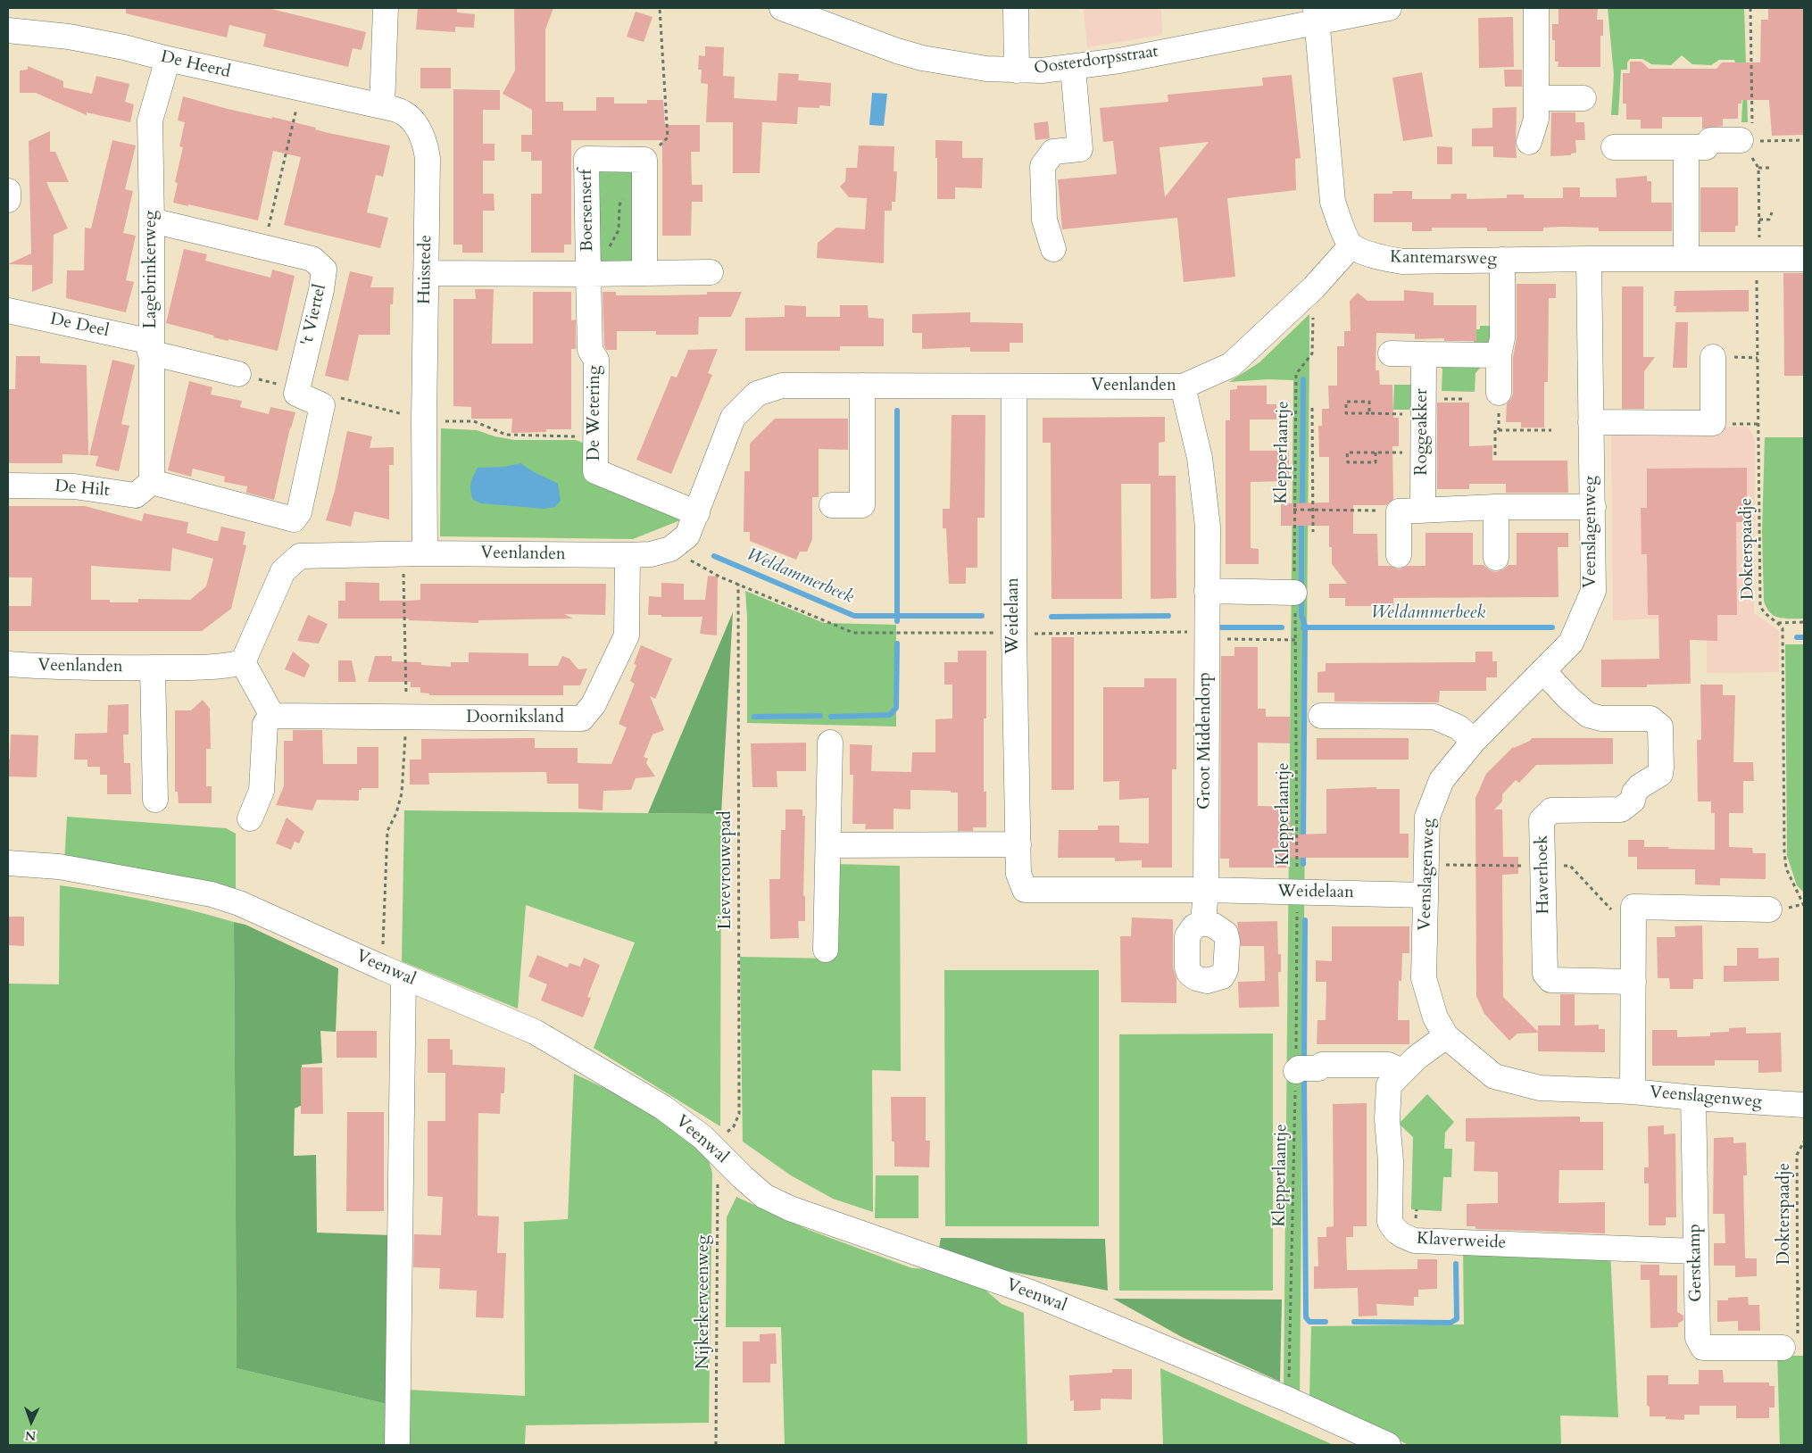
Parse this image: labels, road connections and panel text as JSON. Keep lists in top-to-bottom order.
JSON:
{
  "streets": {
    "street": [
      "Oosterdorpsstraat",
      "De Heerd",
      "Boersenserf",
      "Kantemarsweg",
      "Lagebrinkerweg",
      "Huisstede",
      "'t Viertel",
      "De Deel",
      "Veenlanden",
      "De Wetering",
      "Roggeakker",
      "De Hilt",
      "Veenslagenweg",
      "Weidelaan",
      "Doorniksland",
      "Groot Middendorp",
      "Haverhoek",
      "Veenwal",
      "Klaverweide",
      "Gerstkamp"
    ],
    "path": [
      "Klepperlaantje",
      "Dokterspaadje",
      "Lievevrouwepad",
      "Nijkerkerveenweg"
    ]
  },
  "crossings": [
    ["De Heerd", "Lagebrinkerweg"],
    ["De Heerd", "Huisstede"],
    ["Boersenserf", "Huisstede"],
    ["Boersenserf", "De Wetering"],
    ["Kantemarsweg", "Veenlanden"],
    ["Kantemarsweg", "Veenslagenweg"],
    ["Kantemarsweg", "Dokterspaadje"],
    ["Lagebrinkerweg", "'t Viertel"],
    ["Lagebrinkerweg", "De Deel"],
    ["Lagebrinkerweg", "De Hilt"],
    ["Huisstede", "Veenlanden"],
    ["Veenlanden", "De Wetering"],
    ["Veenlanden", "Klepperlaantje"],
    ["Veenlanden", "Weidelaan"],
    ["Veenlanden", "Doorniksland"],
    ["Veenlanden", "Groot Middendorp"],
    ["Klepperlaantje", "Weidelaan"],
    ["Klepperlaantje", "Veenwal"],
    ["Veenslagenweg", "Weidelaan"],
    ["Veenslagenweg", "Haverhoek"],
    ["Veenslagenweg", "Klaverweide"],
    ["Veenslagenweg", "Gerstkamp"],
    ["Dokterspaadje", "Gerstkamp"],
    ["Weidelaan", "Groot Middendorp"],
    ["Lievevrouwepad", "Veenwal"],
    ["Lievevrouwepad", "Nijkerkerveenweg"],
    ["Veenwal", "Nijkerkerveenweg"],
    ["Klaverweide", "Gerstkamp"]
  ],
  "water": ["Weldammerbeek"],
  "north": "bottom"
}
